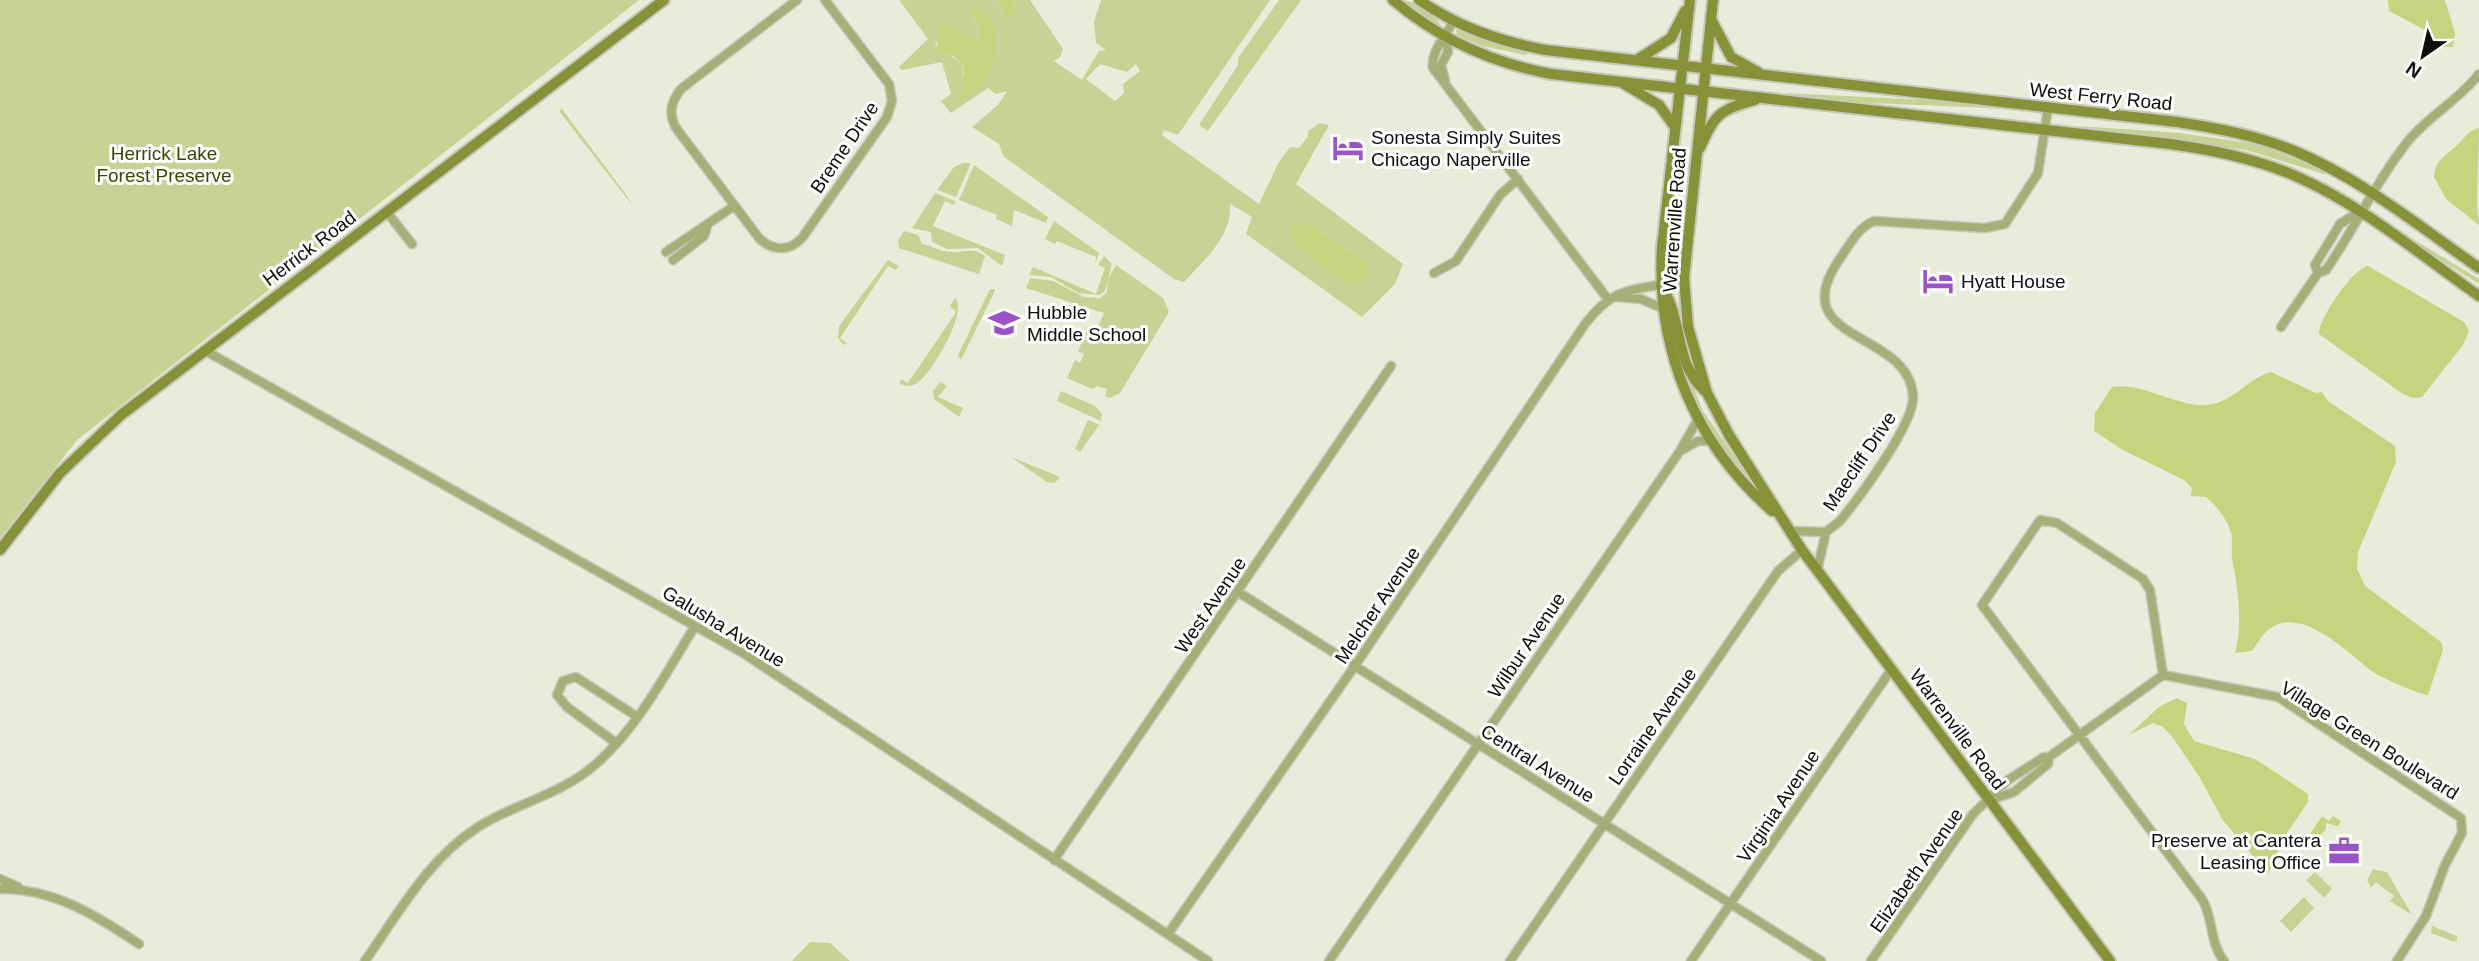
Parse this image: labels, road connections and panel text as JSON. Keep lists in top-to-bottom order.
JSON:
{
  "streets": {
    "main road": ["West Ferry Road", "Warrenville Road", "Herrick Road"],
    "street": [
      "Breme Drive",
      "Maecliff Drive",
      "West Avenue",
      "Melcher Avenue",
      "Galusha Avenue",
      "Wilbur Avenue",
      "Lorraine Avenue",
      "Village Green Boulevard",
      "Central Avenue",
      "Virginia Avenue",
      "Elizabeth Avenue"
    ]
  },
  "crossings": [
    ["West Ferry Road", "Warrenville Road"],
    ["West Ferry Road", "Maecliff Drive"],
    ["Warrenville Road", "Maecliff Drive"],
    ["Warrenville Road", "Wilbur Avenue"],
    ["Warrenville Road", "Lorraine Avenue"],
    ["Warrenville Road", "Virginia Avenue"],
    ["Warrenville Road", "Elizabeth Avenue"],
    ["Herrick Road", "Galusha Avenue"],
    ["West Avenue", "Galusha Avenue"],
    ["West Avenue", "Central Avenue"],
    ["Melcher Avenue", "Galusha Avenue"],
    ["Melcher Avenue", "Central Avenue"],
    ["Wilbur Avenue", "Central Avenue"],
    ["Lorraine Avenue", "Central Avenue"],
    ["Central Avenue", "Virginia Avenue"]
  ],
  "parks": ["Herrick Lake Forest Preserve"],
  "places": {
    "hotel": ["Sonesta Simply Suites Chicago Naperville", "Hyatt House"],
    "school or university": ["Hubble Middle School"],
    "office": ["Preserve at Cantera Leasing Office"]
  },
  "north": "bottom left"
}
